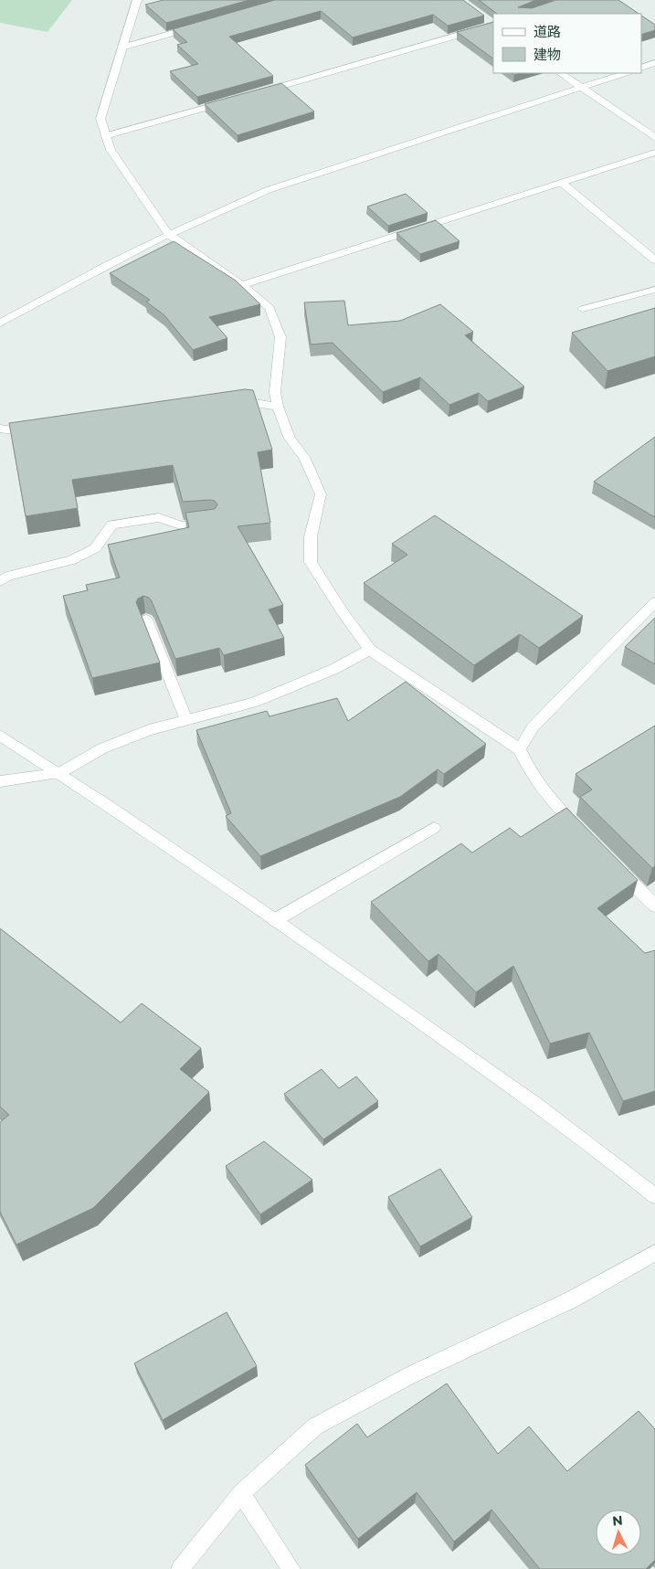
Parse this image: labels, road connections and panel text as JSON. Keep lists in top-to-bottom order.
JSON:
{
  "legend": ["道路", "建物"],
  "north": "top"
}
